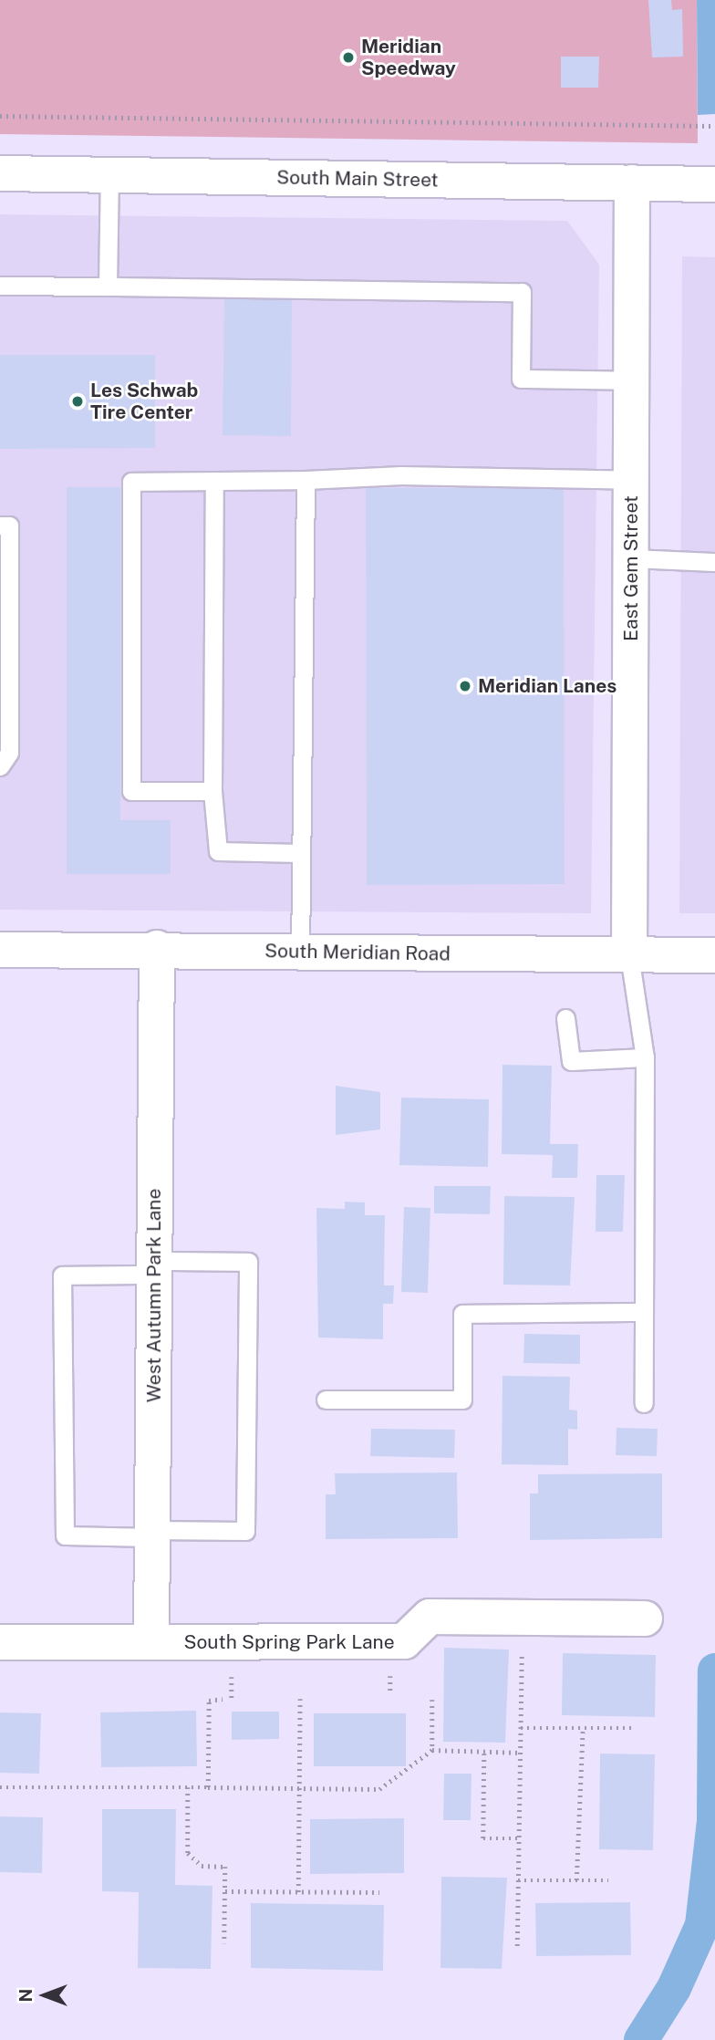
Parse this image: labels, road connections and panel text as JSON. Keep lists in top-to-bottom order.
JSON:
{
  "streets": {
    "street": [
      "South Main Street",
      "East Gem Street",
      "South Meridian Road",
      "West Autumn Park Lane",
      "South Spring Park Lane"
    ]
  },
  "crossings": [
    ["South Main Street", "East Gem Street"],
    ["East Gem Street", "South Meridian Road"],
    ["South Meridian Road", "West Autumn Park Lane"],
    ["West Autumn Park Lane", "South Spring Park Lane"]
  ],
  "places": ["Meridian Speedway", "Les Schwab Tire Center", "Meridian Lanes"],
  "north": "left"
}
